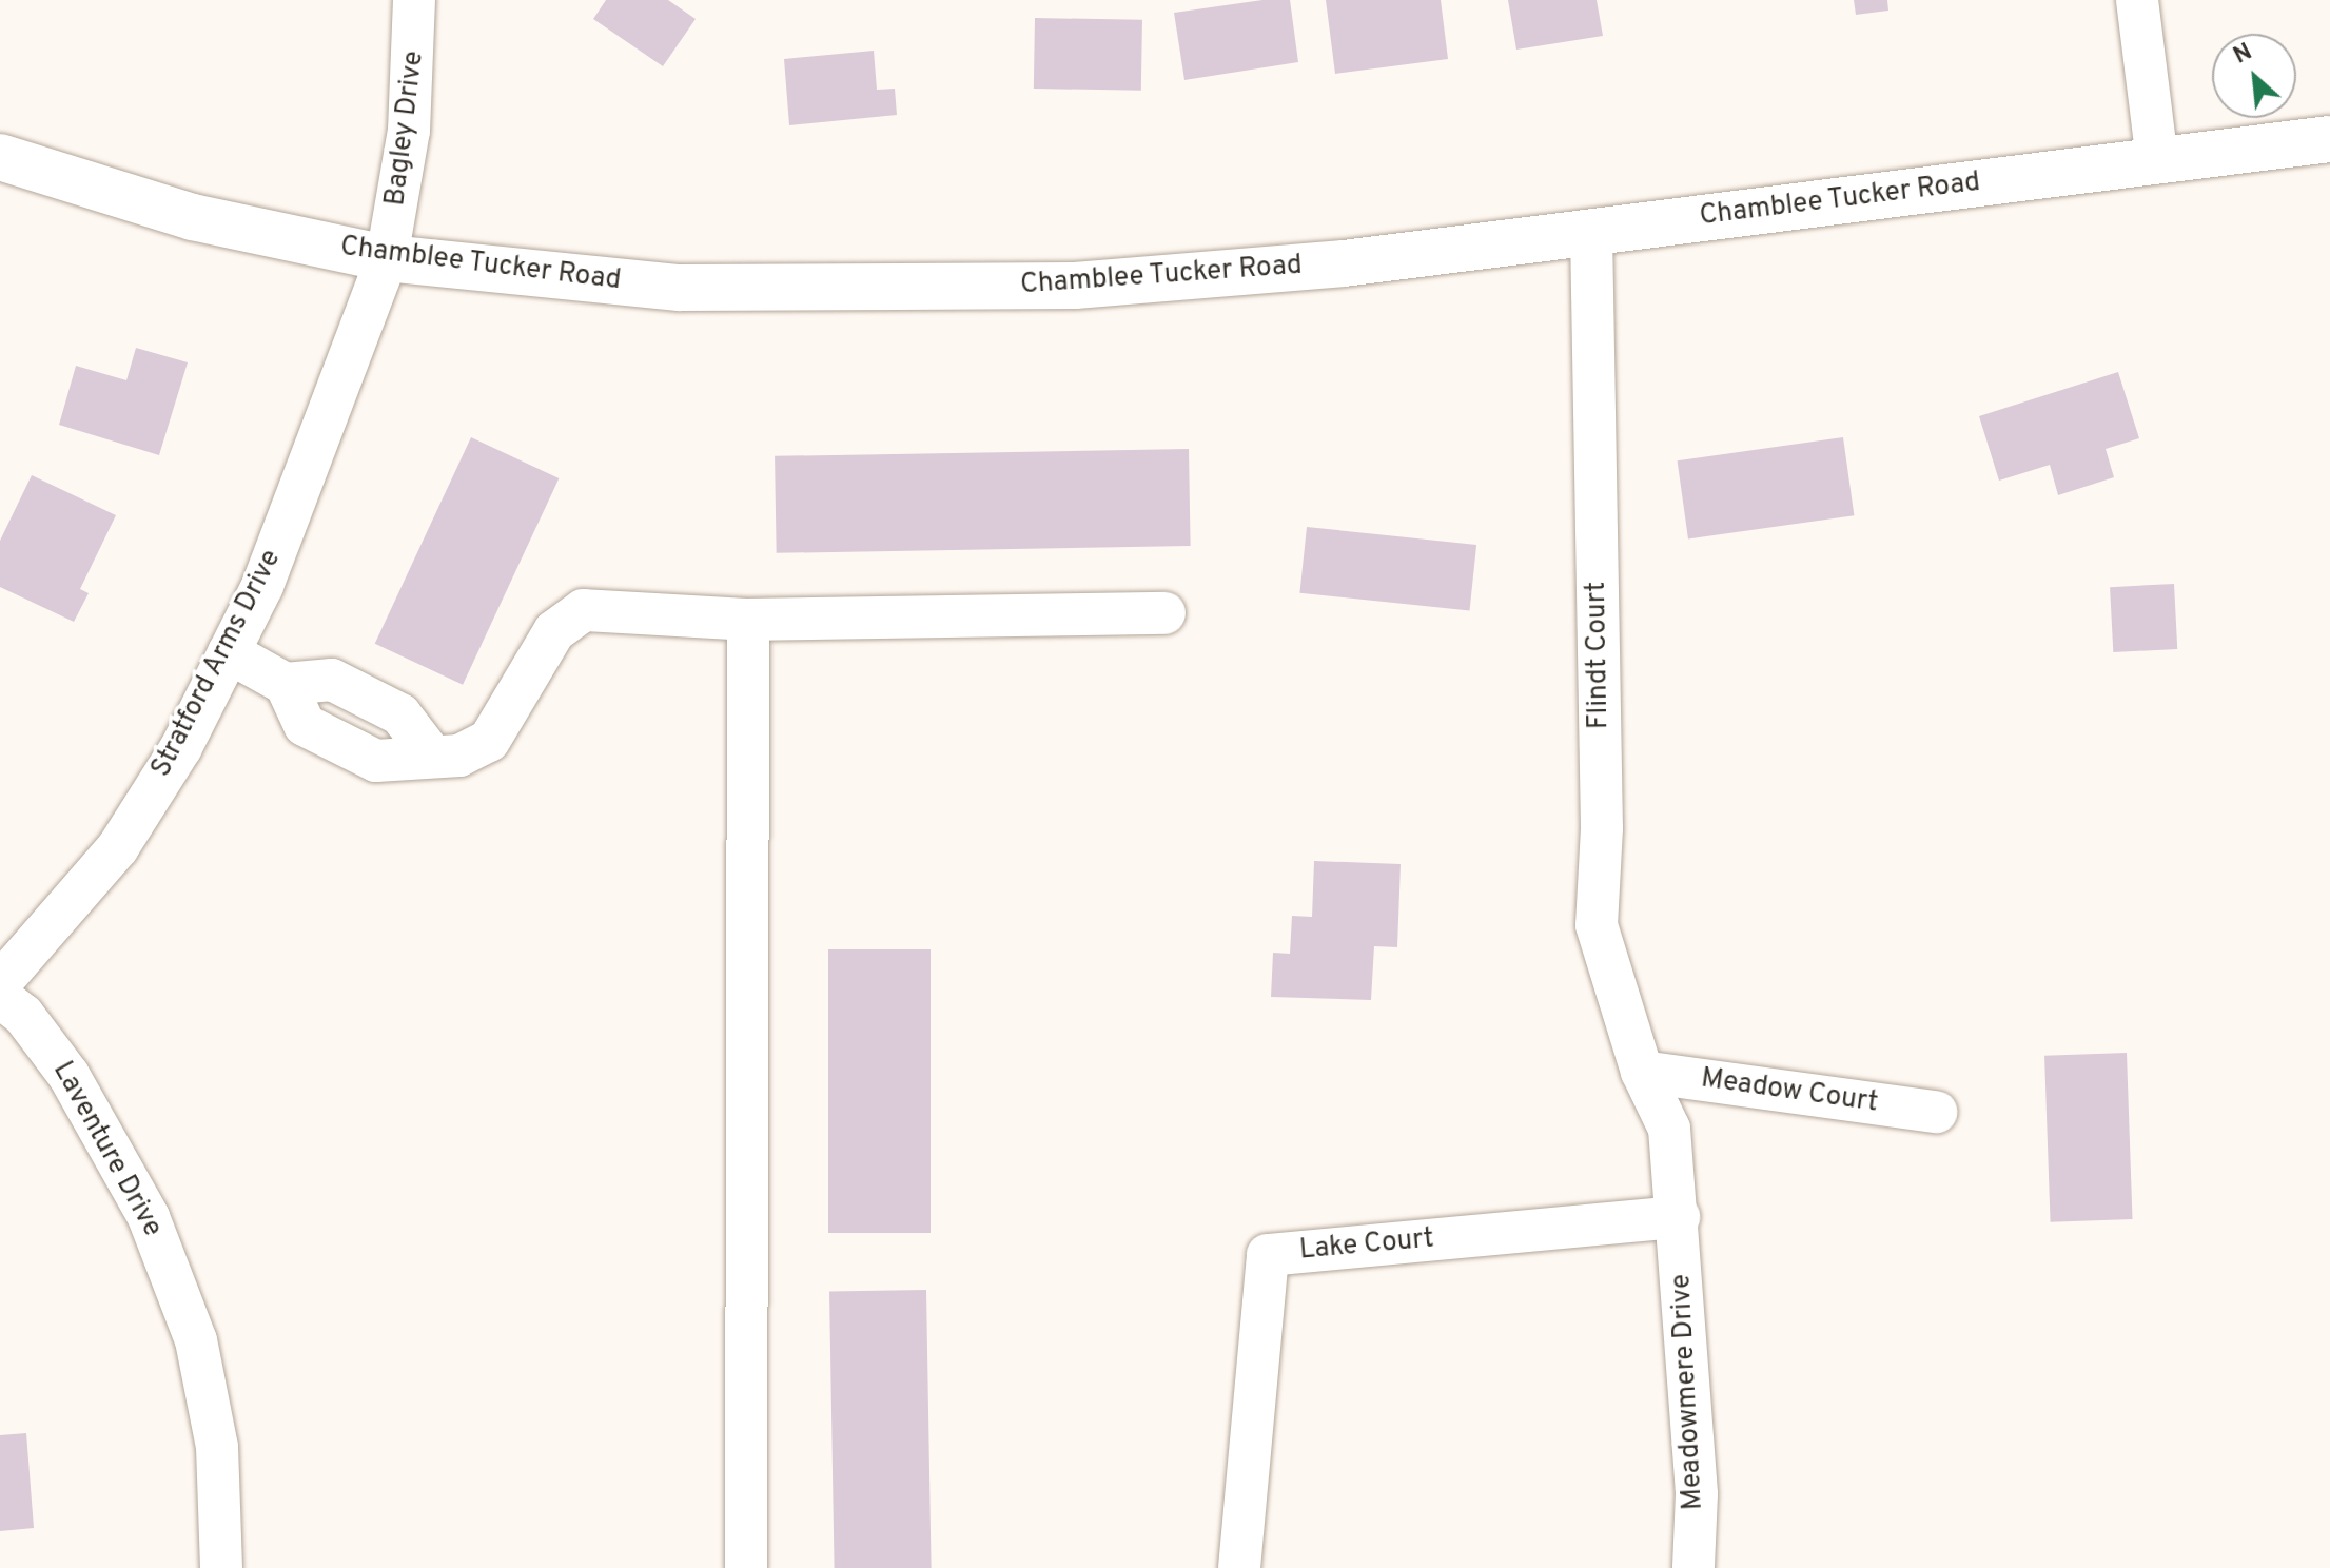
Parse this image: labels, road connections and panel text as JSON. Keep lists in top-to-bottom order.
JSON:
{
  "streets": {
    "main road": ["Chamblee Tucker Road"],
    "street": [
      "Bagley Drive",
      "Flindt Court",
      "Stratford Arms Drive",
      "Meadow Court",
      "Laventure Drive",
      "Lake Court",
      "Meadowmere Drive"
    ]
  },
  "crossings": [
    ["Bagley Drive", "Chamblee Tucker Road"],
    ["Bagley Drive", "Stratford Arms Drive"],
    ["Chamblee Tucker Road", "Flindt Court"],
    ["Chamblee Tucker Road", "Stratford Arms Drive"],
    ["Flindt Court", "Meadow Court"],
    ["Flindt Court", "Lake Court"],
    ["Flindt Court", "Meadowmere Drive"],
    ["Lake Court", "Meadowmere Drive"]
  ],
  "north": "top left"
}
